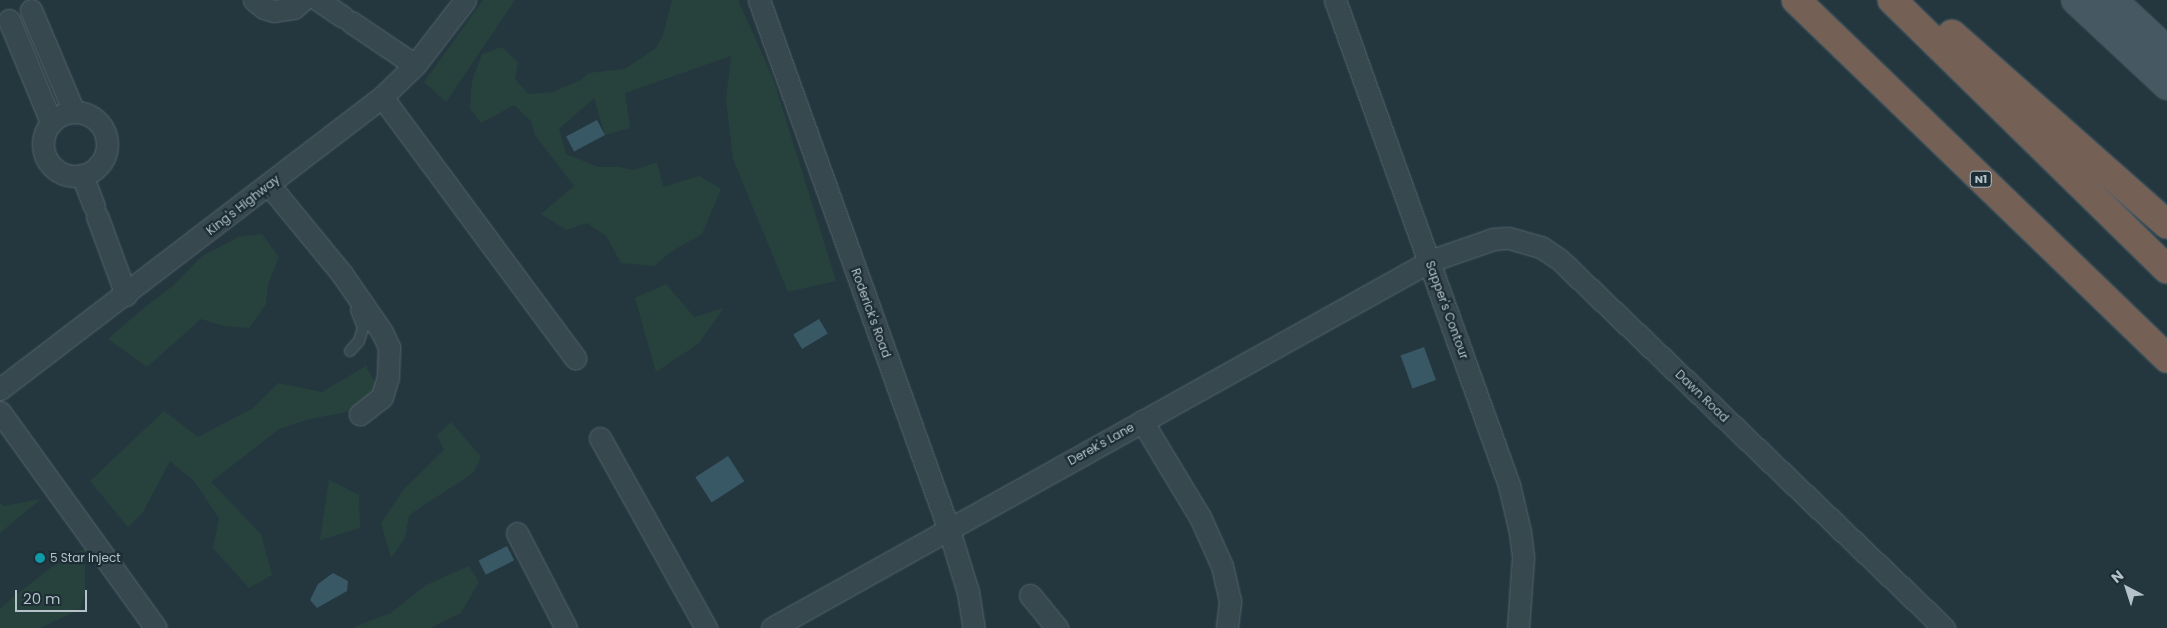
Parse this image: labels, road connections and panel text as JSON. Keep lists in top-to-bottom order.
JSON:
{
  "streets": {
    "highway": ["N1"],
    "street": [
      "King's Highway",
      "Sapper's Contour",
      "Roderick's Road",
      "Dawn Road",
      "Derek's Lane"
    ]
  },
  "crossings": [
    ["Sapper's Contour", "Dawn Road"],
    ["Sapper's Contour", "Derek's Lane"],
    ["Roderick's Road", "Derek's Lane"],
    ["Dawn Road", "Derek's Lane"]
  ],
  "places": ["5 Star Inject"],
  "scale_bar": "20 m",
  "north": "top left"
}
